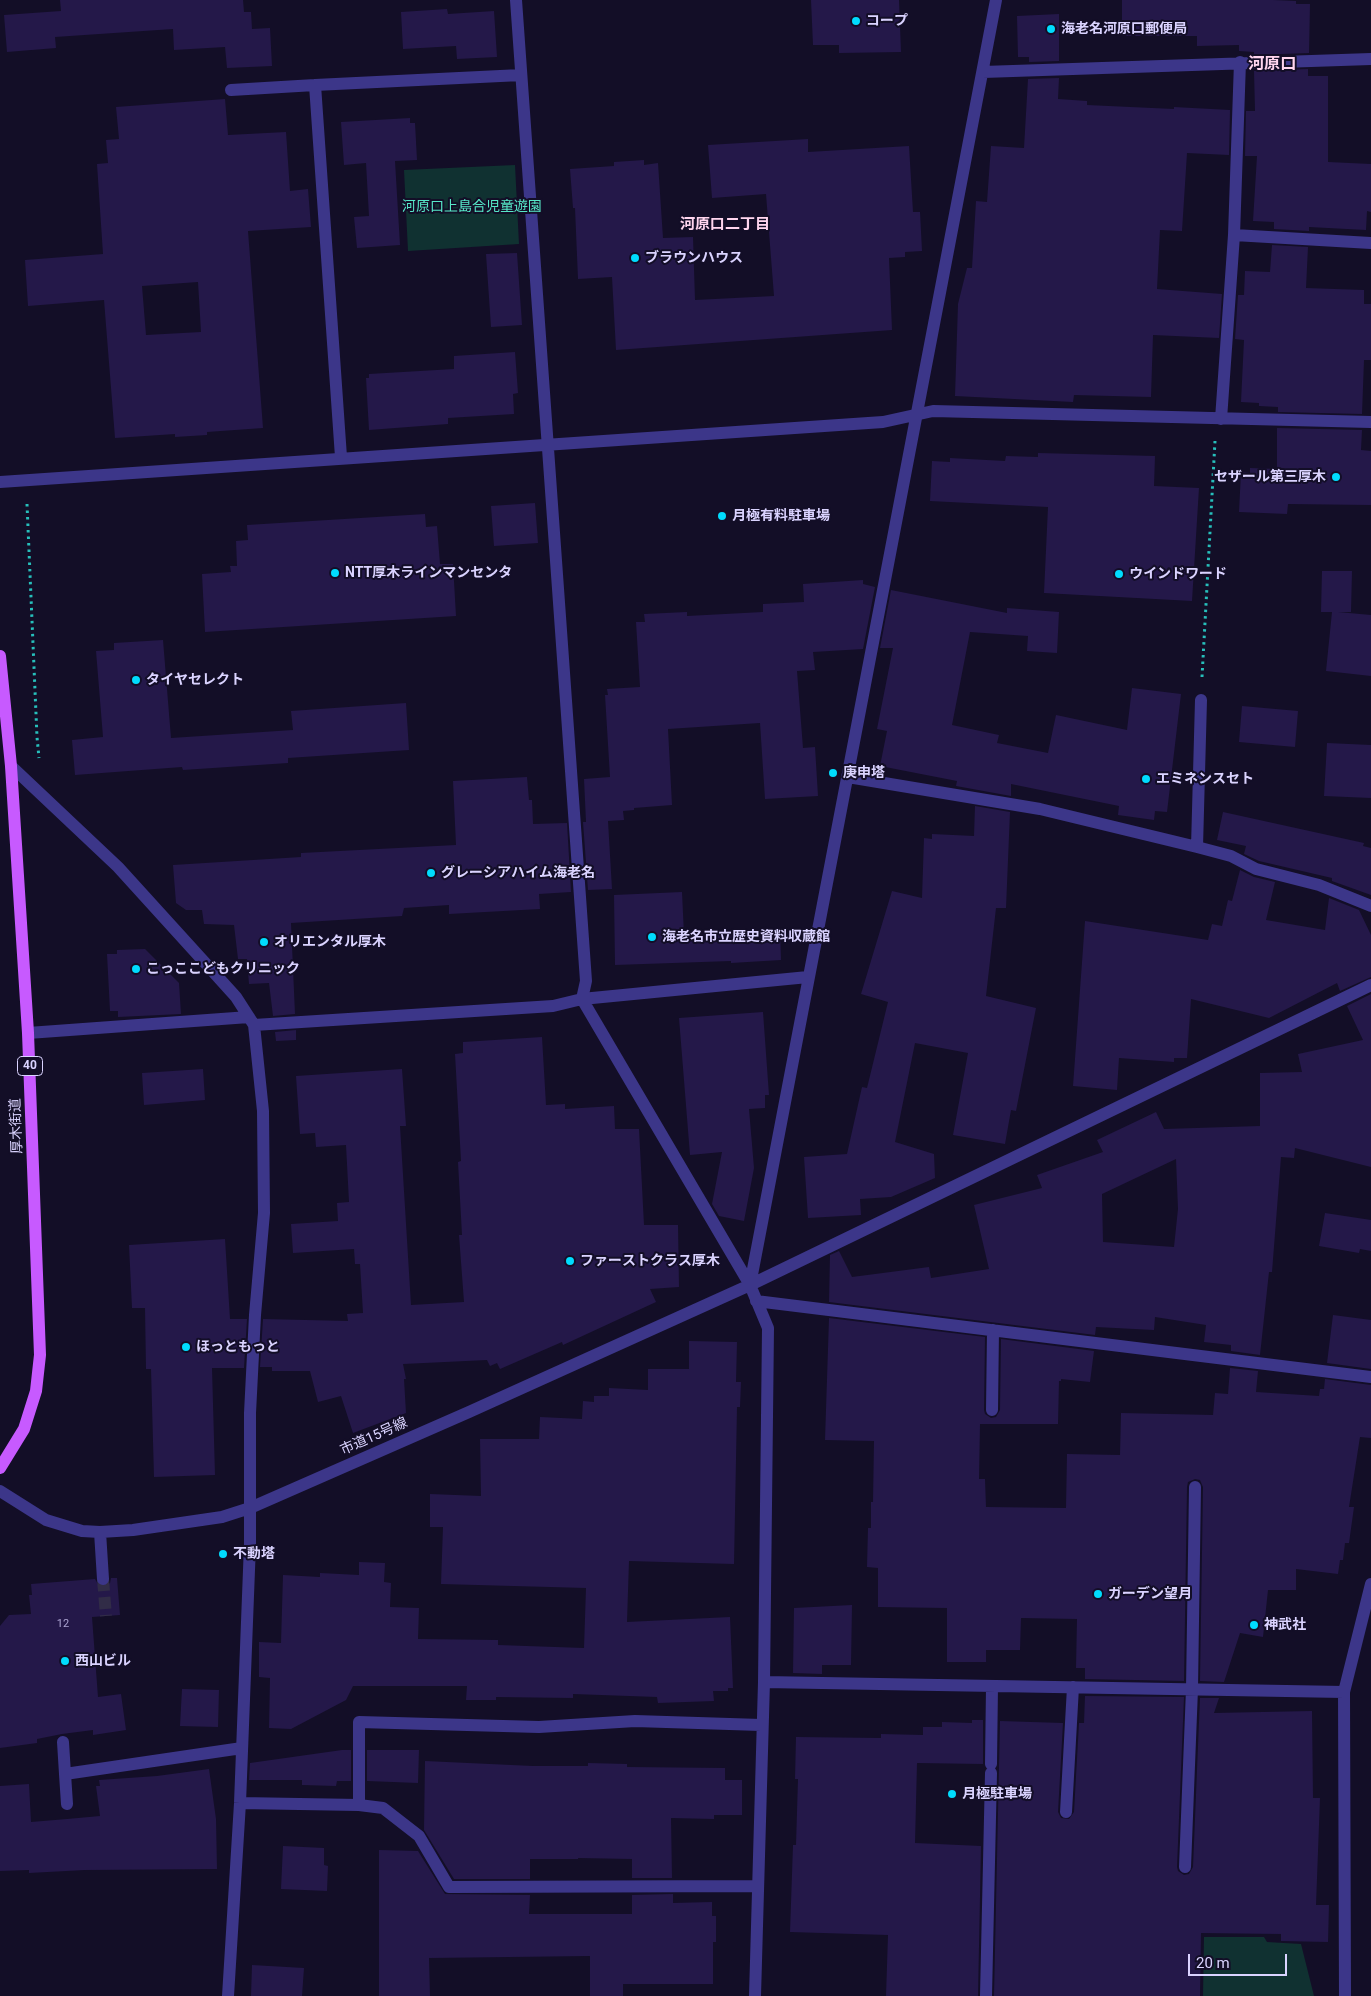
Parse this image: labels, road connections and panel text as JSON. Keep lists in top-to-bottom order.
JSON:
{
  "streets": {
    "main road": ["40", "厚木街道"],
    "street": ["市道15号線"]
  },
  "districts": ["河原口", "河原口二丁目"],
  "parks": ["河原口上島合児童遊園"],
  "places": [
    "コープ",
    "海老名河原口郵便局",
    "ブラウンハウス",
    "セザール第三厚木",
    "月極有料駐車場",
    "NTT厚木ラインマンセンタ",
    "ウインドワード",
    "タイヤセレクト",
    "庚申塔",
    "エミネンスセト",
    "グレーシアハイム海老名",
    "海老名市立歴史資料収蔵館",
    "オリエンタル厚木",
    "こっここどもクリニック",
    "ファーストクラス厚木",
    "ほっともっと",
    "不動塔",
    "ガーデン望月",
    "神武社",
    "西山ビル",
    "月極駐車場"
  ],
  "house_numbers": ["12"],
  "scale_bar": "20 m"
}
